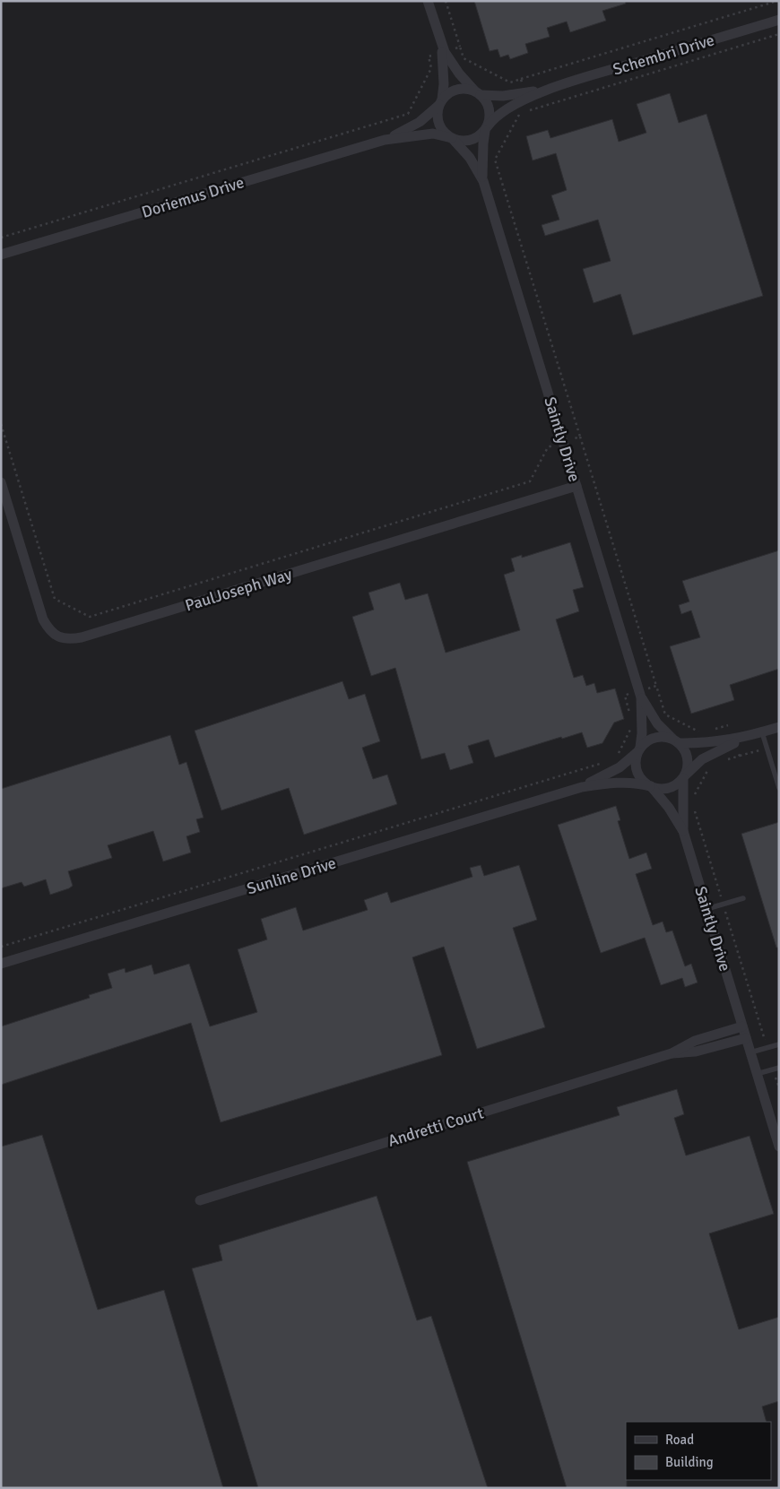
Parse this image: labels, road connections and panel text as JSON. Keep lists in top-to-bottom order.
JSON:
{
  "streets": {
    "street": [
      "Schembri Drive",
      "Doriemus Drive",
      "Saintly Drive",
      "PaulJoseph Way",
      "Sunline Drive",
      "Andretti Court"
    ]
  },
  "crossings": [
    ["Schembri Drive", "Doriemus Drive"],
    ["Schembri Drive", "Saintly Drive"],
    ["Doriemus Drive", "Saintly Drive"],
    ["Saintly Drive", "PaulJoseph Way"],
    ["Saintly Drive", "Sunline Drive"]
  ],
  "legend": ["Road", "Building"]
}
